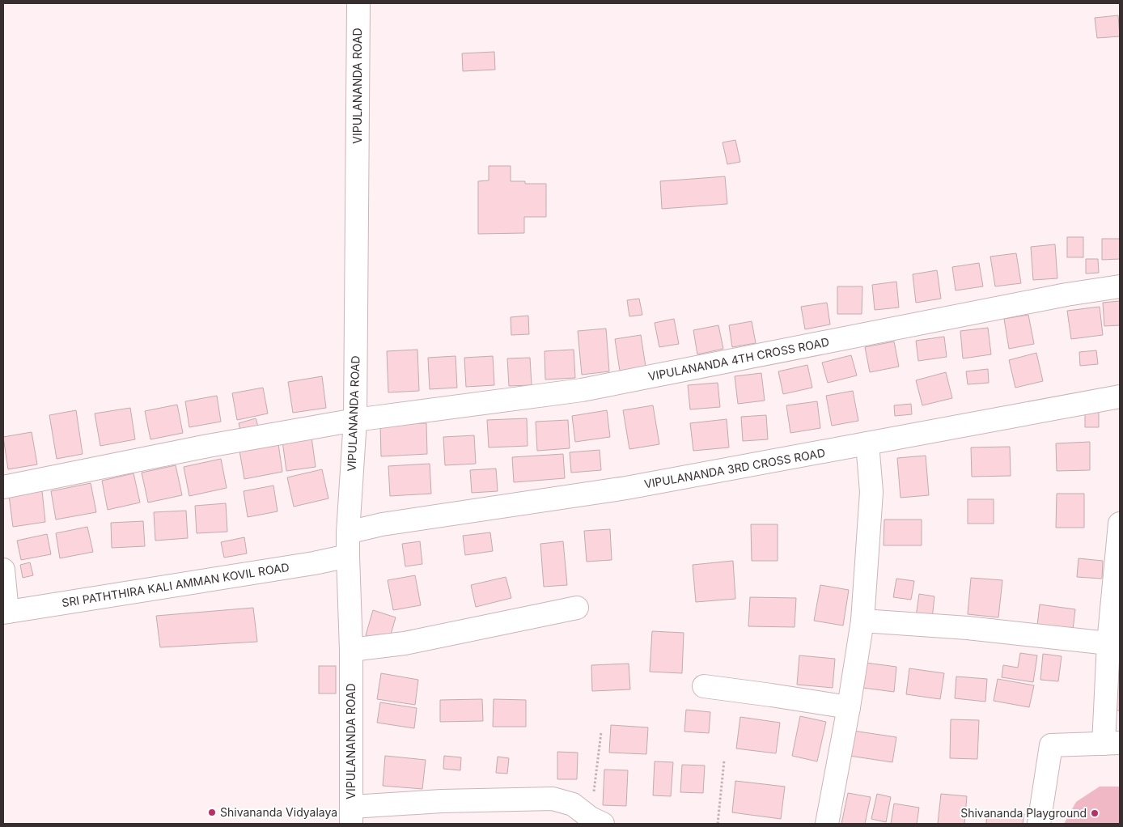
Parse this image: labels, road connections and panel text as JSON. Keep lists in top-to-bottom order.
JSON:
{
  "streets": {
    "street": [
      "VIPULANANDA ROAD",
      "VIPULANANDA 4TH CROSS ROAD",
      "VIPULANANDA 3RD CROSS ROAD",
      "SRI PATHTHIRA KALI AMMAN KOVIL ROAD"
    ]
  },
  "crossings": [
    ["VIPULANANDA ROAD", "VIPULANANDA 4TH CROSS ROAD"],
    ["VIPULANANDA ROAD", "VIPULANANDA 3RD CROSS ROAD"],
    ["VIPULANANDA ROAD", "SRI PATHTHIRA KALI AMMAN KOVIL ROAD"]
  ],
  "places": ["Shivananda Vidyalaya", "Shivananda Playground"]
}
